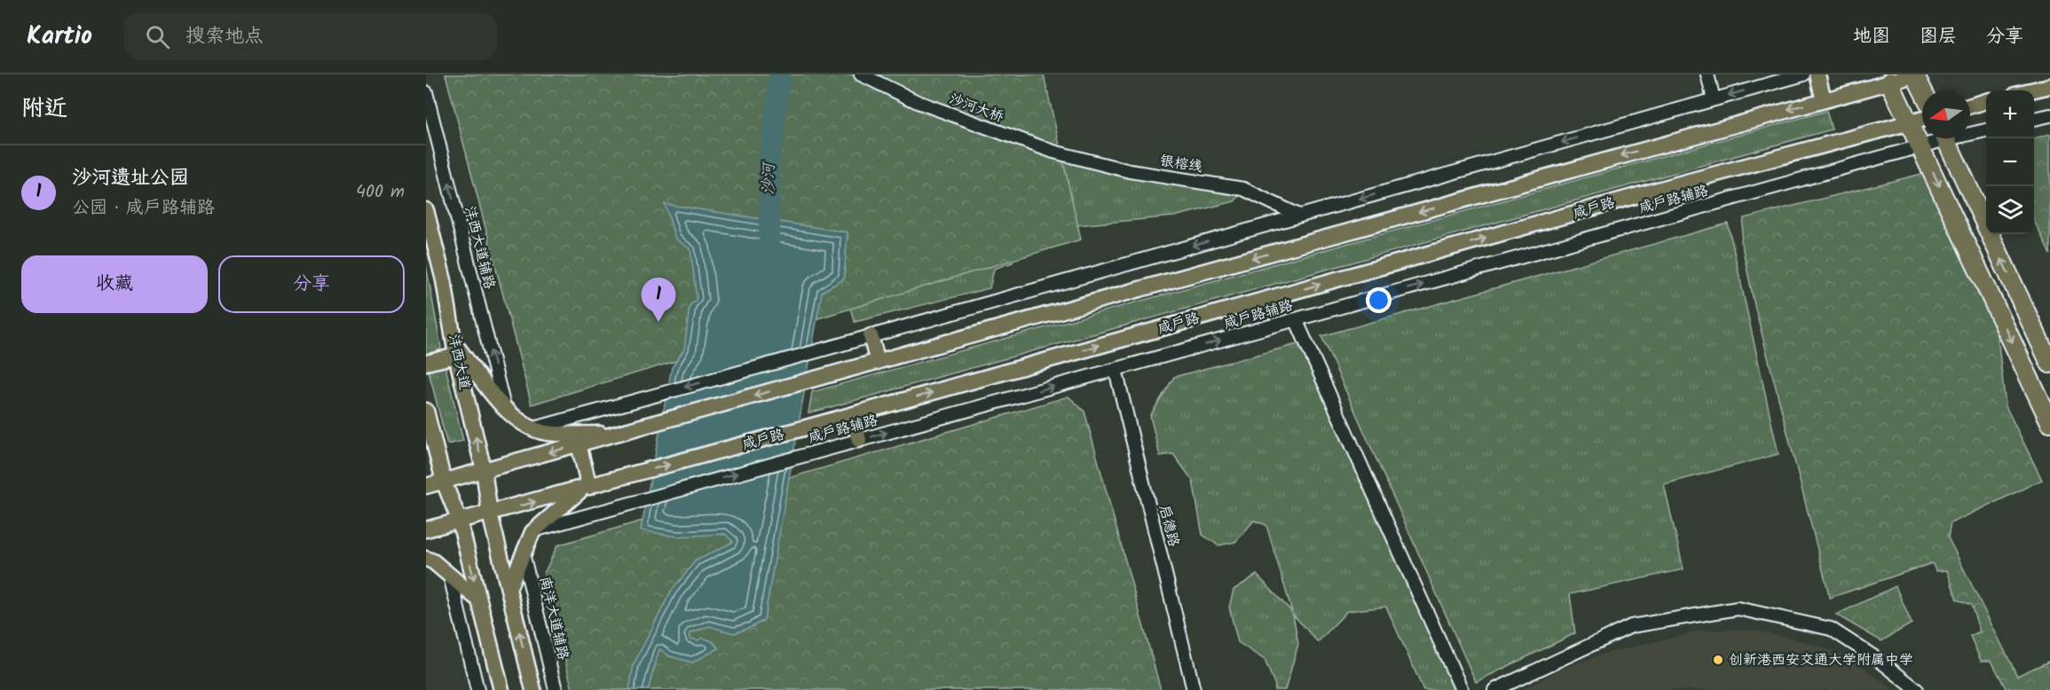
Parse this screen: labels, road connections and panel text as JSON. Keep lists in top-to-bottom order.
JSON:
{
  "streets": {
    "main road": ["咸户路", "沣西大道"],
    "street": [
      "沙河大桥",
      "银榕线",
      "咸户路辅路",
      "沣西大道辅路",
      "启德路",
      "南洋大道辅路"
    ]
  },
  "crossings": [
    ["沙河大桥", "银榕线"],
    ["咸户路辅路", "启德路"],
    ["咸户路", "沣西大道"]
  ],
  "one_way": ["沣西大道辅路"],
  "water": ["沙河"],
  "places": ["创新港西安交通大学附属中学"],
  "north": "left",
  "page": {
    "header": "Kartio",
    "search": "搜索地点",
    "nav": ["地图", "图层", "分享"],
    "heading": "附近",
    "map_buttons": ["+", "−"],
    "list": [
      {
        "mark": "1",
        "name": "沙河遗址公园",
        "note": "公园 · 咸户路辅路",
        "value": "400 m"
      }
    ],
    "buttons": ["收藏", "分享"],
    "pins": "1"
  }
}
